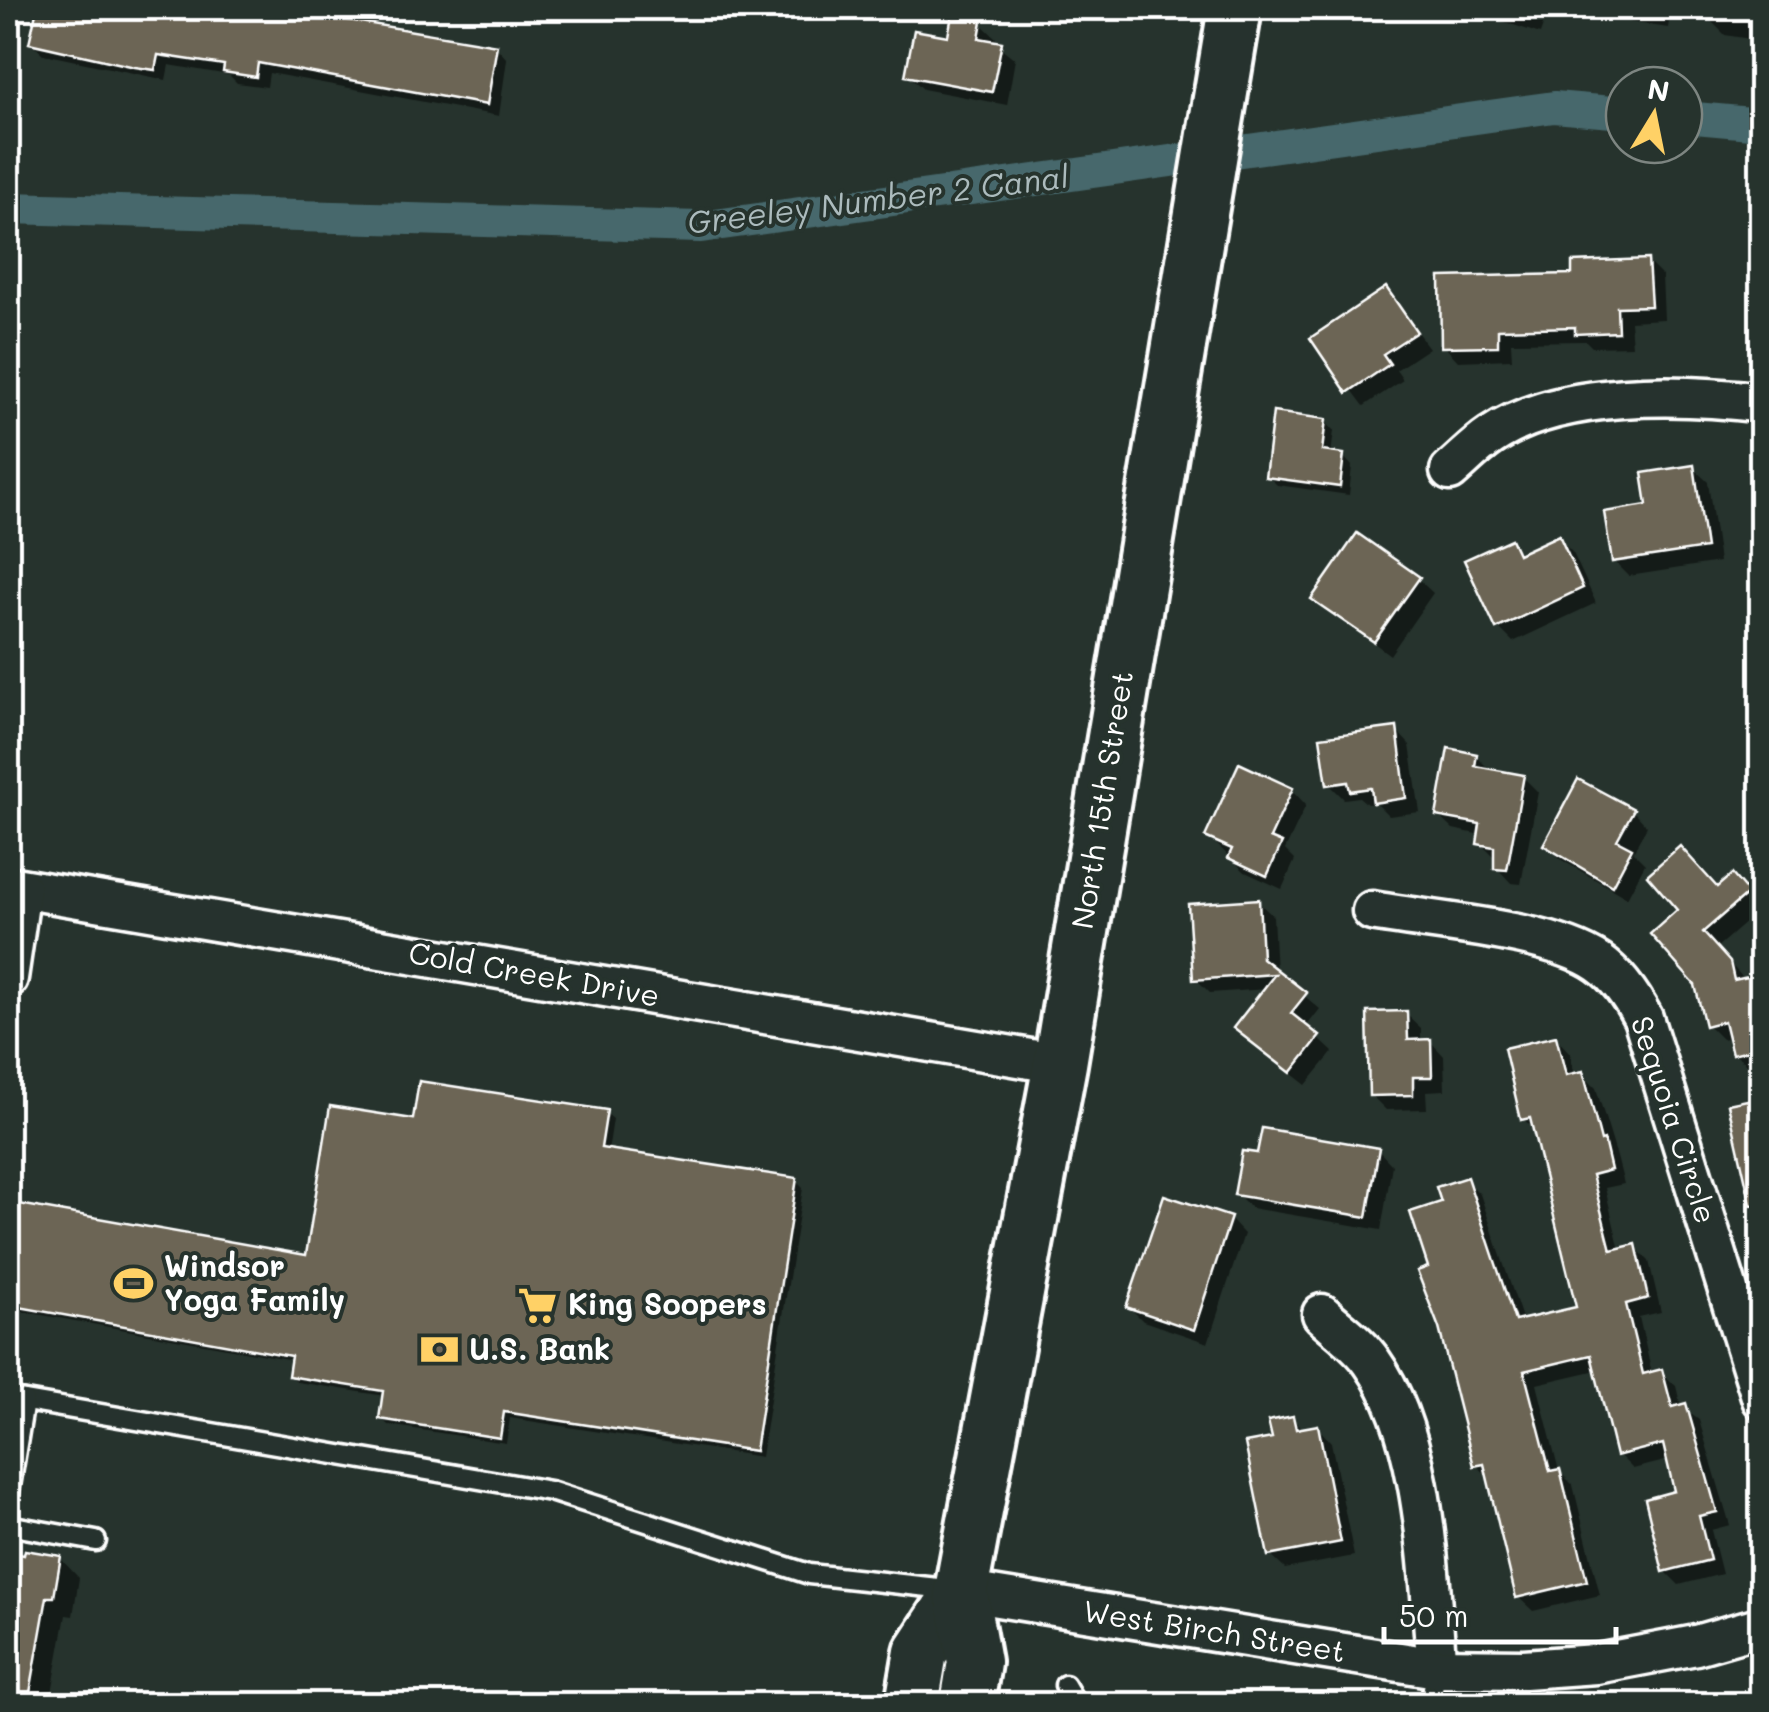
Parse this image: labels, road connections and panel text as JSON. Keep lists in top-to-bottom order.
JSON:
{
  "streets": {
    "street": [
      "North 15th Street",
      "Cold Creek Drive",
      "Sequoia Circle",
      "West Birch Street"
    ]
  },
  "crossings": [
    ["North 15th Street", "Cold Creek Drive"],
    ["North 15th Street", "West Birch Street"]
  ],
  "water": ["Greeley Number 2 Canal"],
  "places": {
    "sports": ["Windsor Yoga Family"],
    "supermarket": ["King Soopers"],
    "bank": ["U.S. Bank"]
  },
  "scale_bar": "50 m",
  "north": "top"
}
